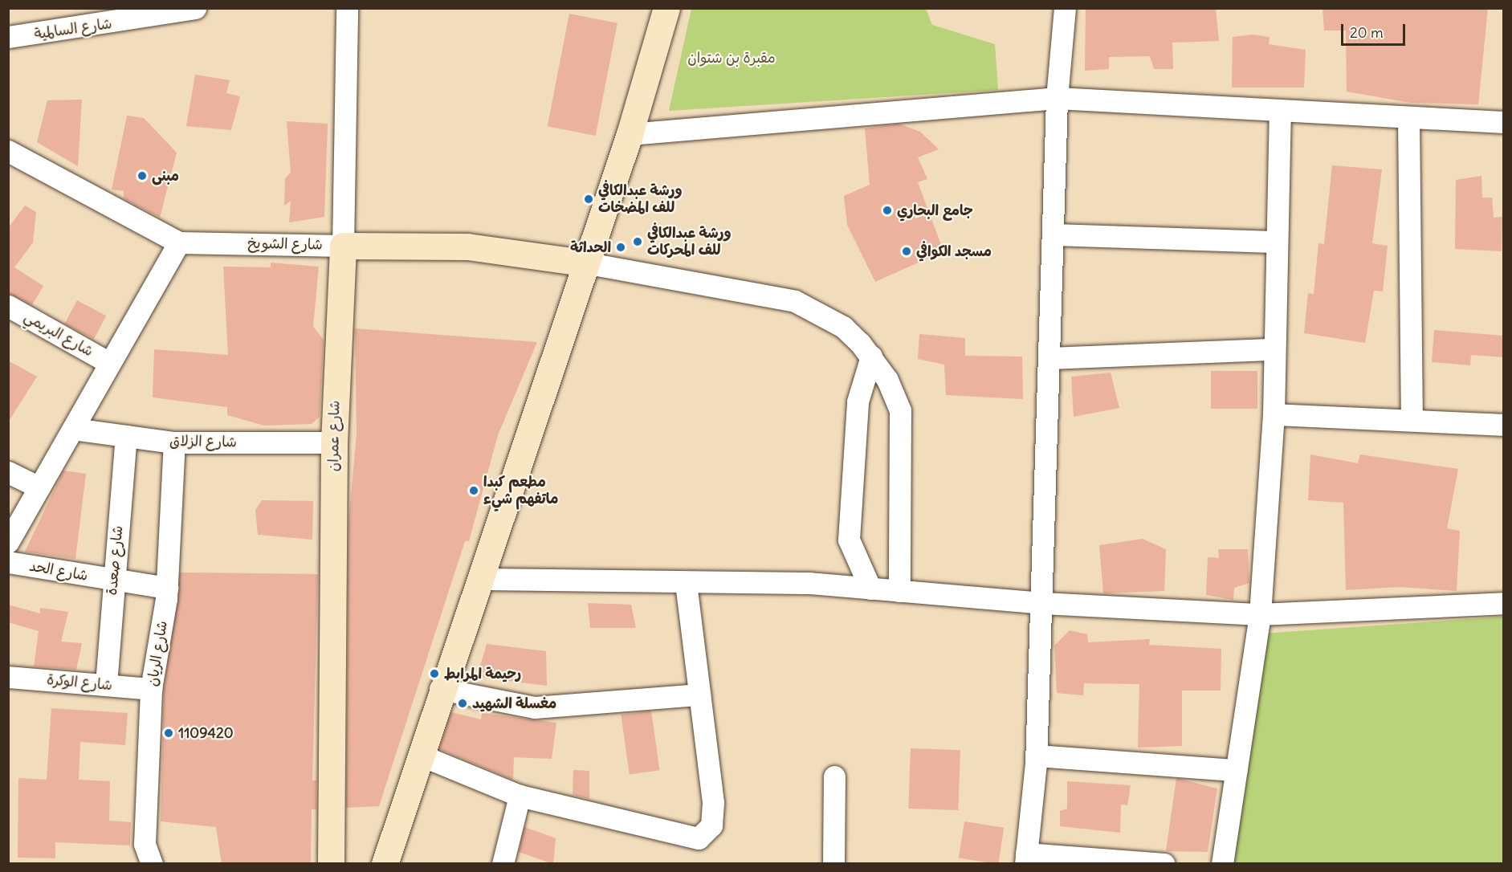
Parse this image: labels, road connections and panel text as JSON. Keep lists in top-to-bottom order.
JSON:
{
  "streets": {
    "main road": ["شارع الشويخ", "شارع عمران"],
    "street": [
      "شارع السالمية",
      "شارع البريمي",
      "شارع الزلاق",
      "شارع صعدة",
      "شارع الحد",
      "شارع الريان",
      "شارع الوكرة"
    ]
  },
  "crossings": [
    ["شارع الشويخ", "شارع عمران"],
    ["شارع عمران", "شارع الزلاق"],
    ["شارع الزلاق", "شارع صعدة"],
    ["شارع الزلاق", "شارع الريان"],
    ["شارع صعدة", "شارع الحد"],
    ["شارع صعدة", "شارع الوكرة"],
    ["شارع الحد", "شارع الريان"],
    ["شارع الريان", "شارع الوكرة"]
  ],
  "parks": ["مقبرة بن شتوان"],
  "places": [
    "مبنى",
    "ورشة عبدالكافي للف المضخات",
    "جامع البحاري",
    "ورشة عبدالكافي للف المحركات",
    "الحداثة",
    "مسجد الكوافي",
    "مطعم كبدا ماتفهم شيء",
    "رحيمة المرابط",
    "مغسلة الشهيد",
    "1109420"
  ],
  "scale_bar": "20 m"
}
